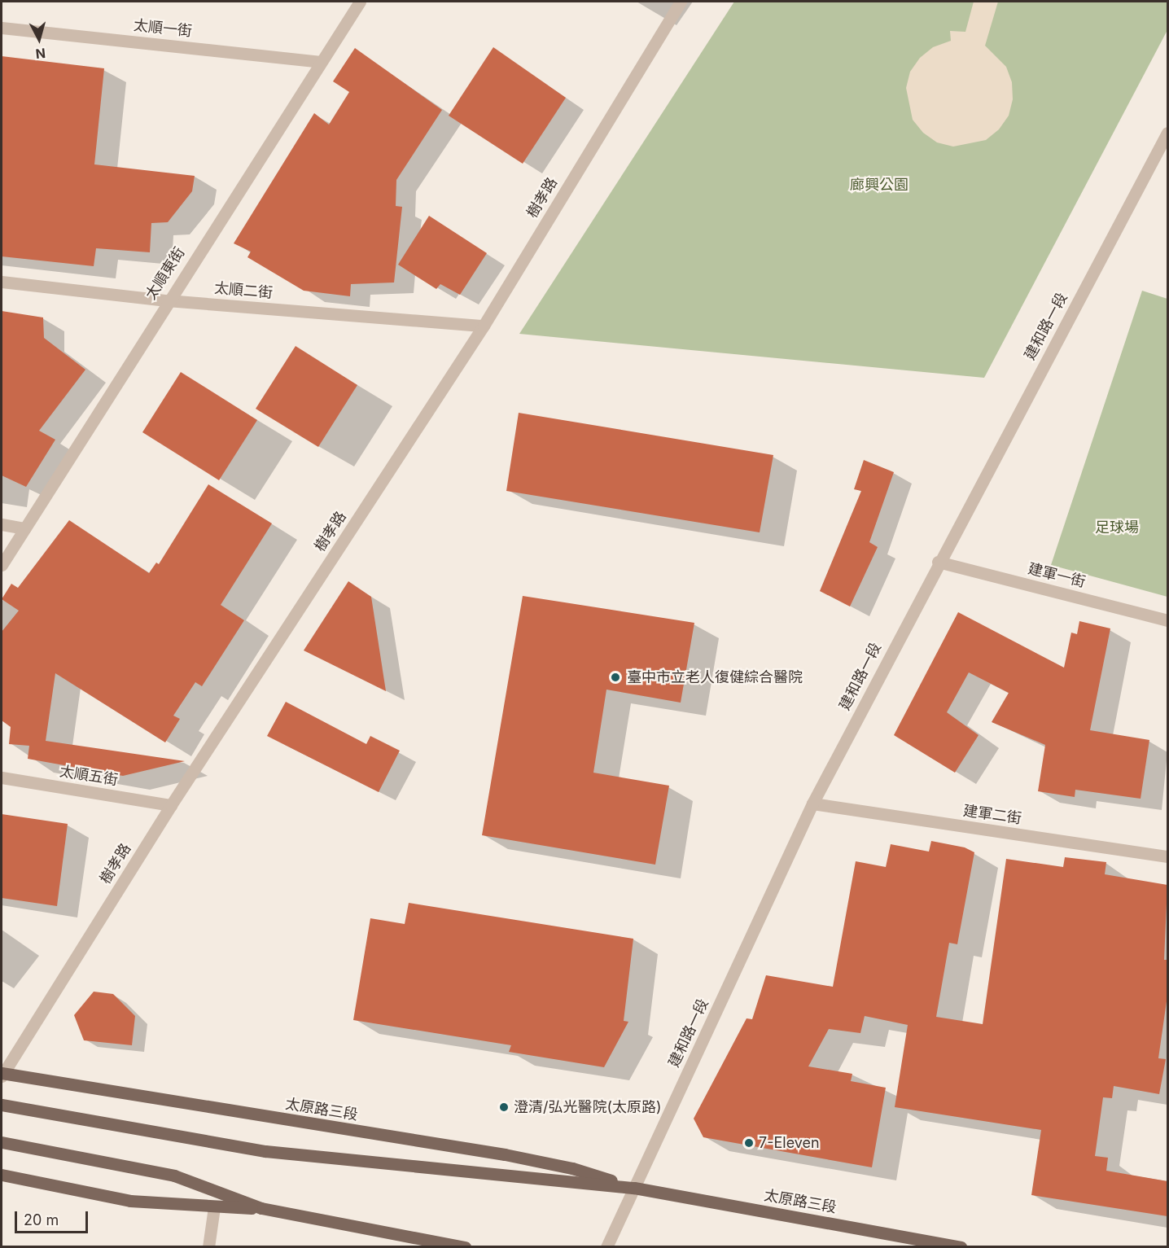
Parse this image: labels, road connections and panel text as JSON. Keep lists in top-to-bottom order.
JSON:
{
  "streets": {
    "main road": ["太原路三段"],
    "street": [
      "太順一街",
      "樹孝路",
      "太順東街",
      "太順二街",
      "建和路一段",
      "建軍一街",
      "太順五街",
      "建軍二街"
    ]
  },
  "crossings": [
    ["太順一街", "太順東街"],
    ["樹孝路", "太順二街"],
    ["樹孝路", "太順五街"],
    ["樹孝路", "太原路三段"],
    ["太順東街", "太順二街"],
    ["建和路一段", "建軍一街"],
    ["建和路一段", "建軍二街"],
    ["建和路一段", "太原路三段"]
  ],
  "parks": ["廊興公園", "足球場"],
  "places": ["臺中市立老人復健綜合醫院", "澄清/弘光醫院(太原路)", "7-Eleven"],
  "scale_bar": "20 m",
  "north": "bottom"
}
